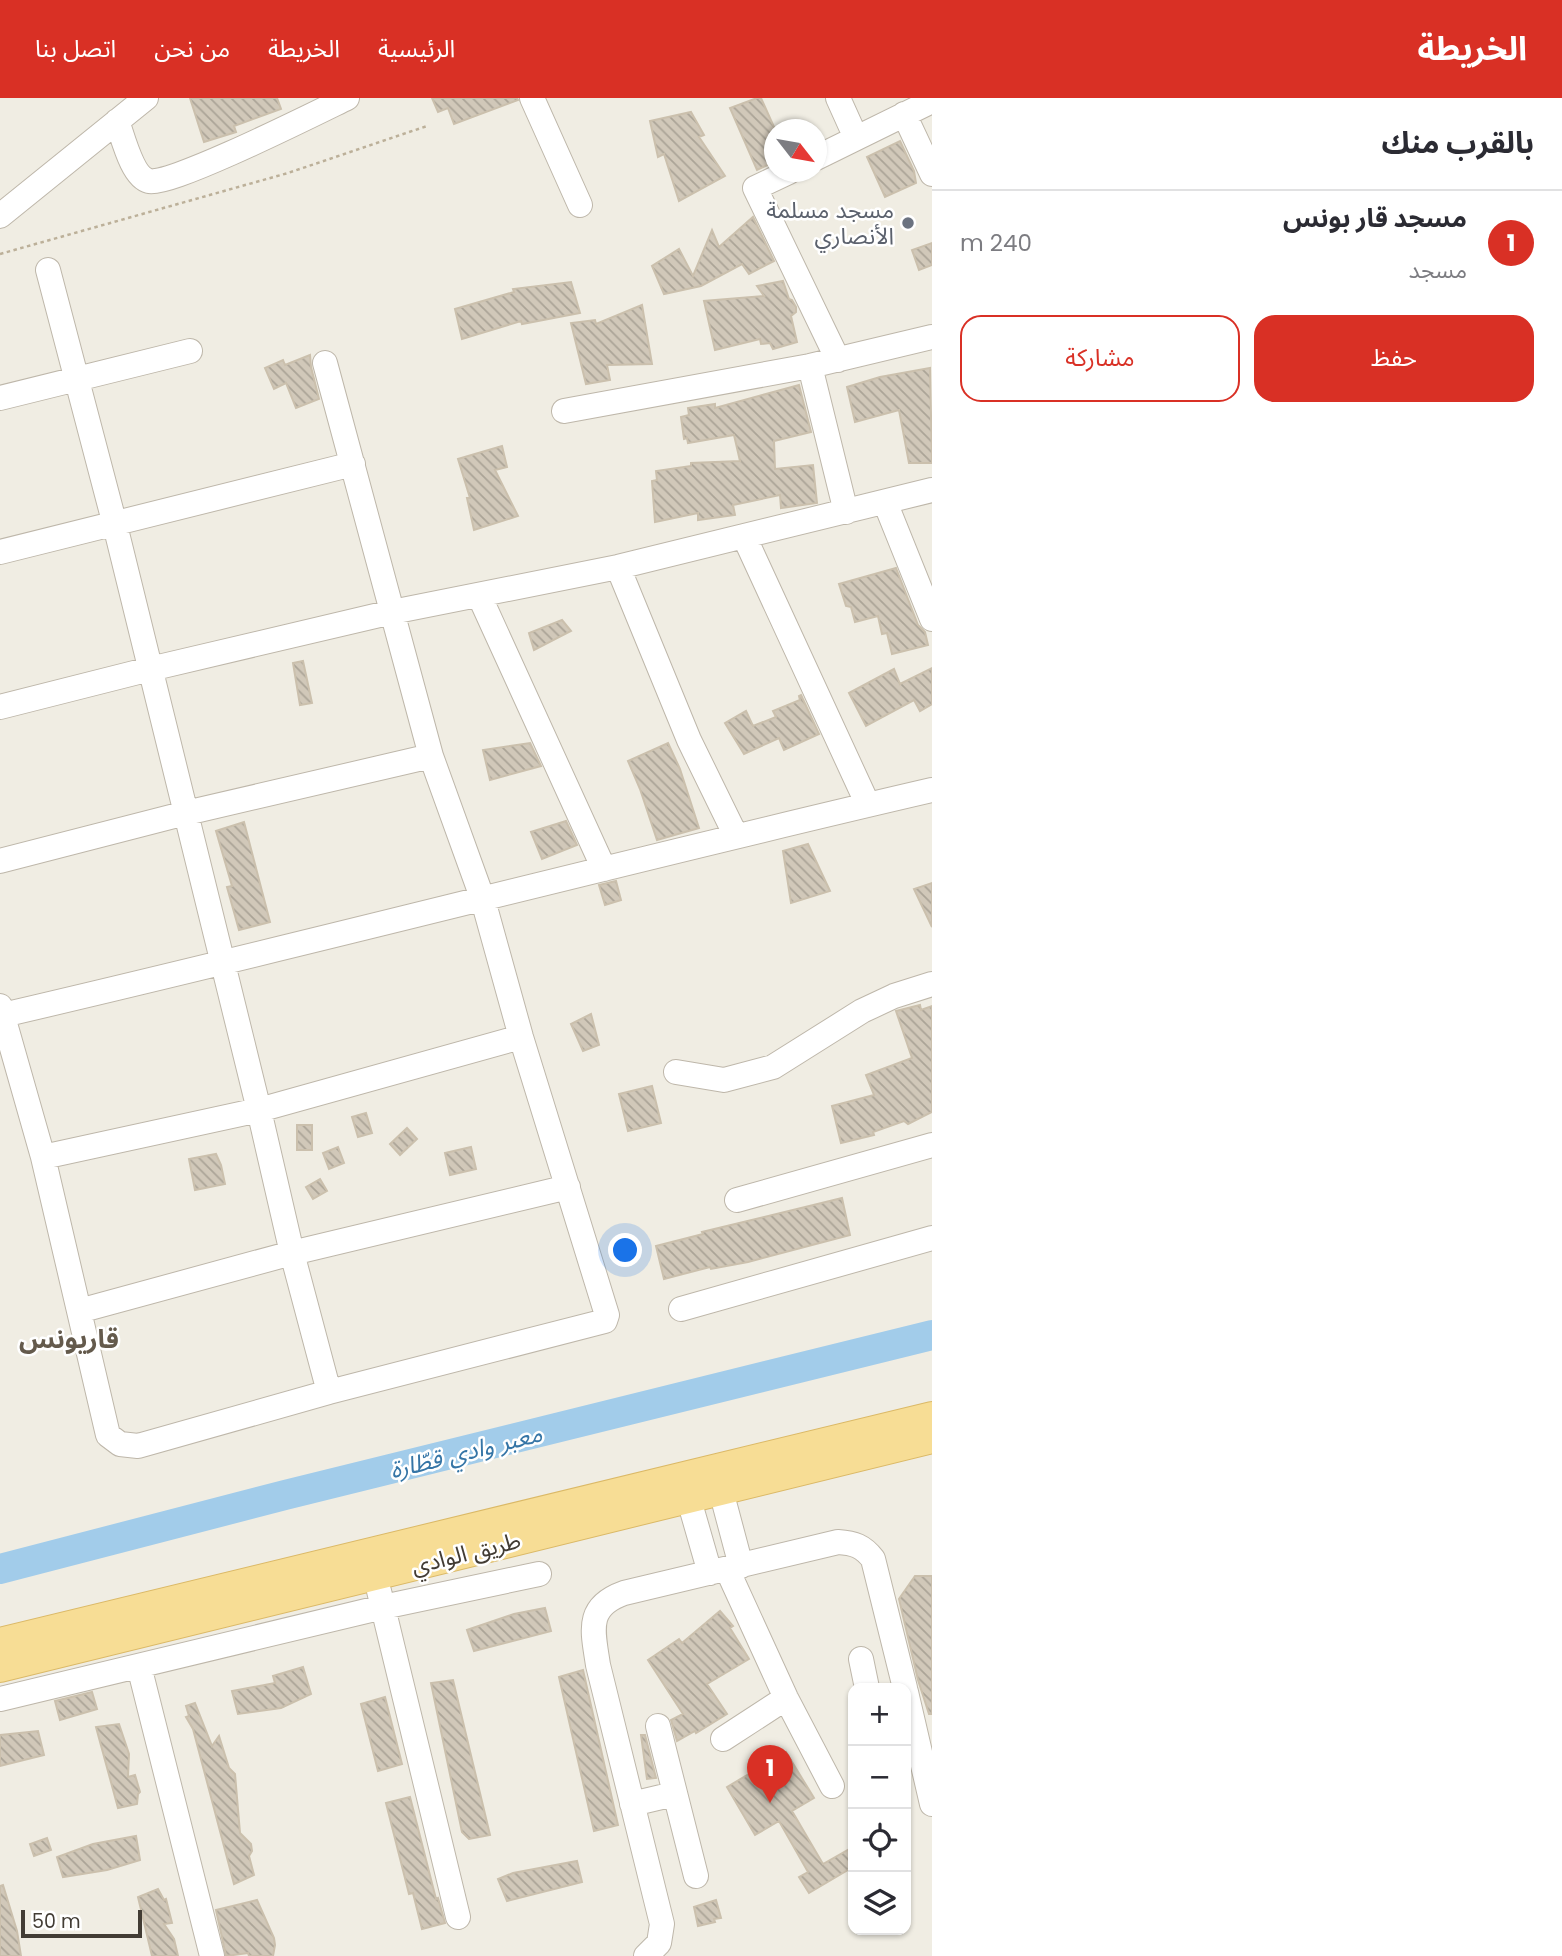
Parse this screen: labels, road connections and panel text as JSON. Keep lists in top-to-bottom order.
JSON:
{
  "streets": {
    "main road": ["طريق الوادي"]
  },
  "districts": ["قاريونس"],
  "water": ["معبر وادي قطّارة"],
  "places": ["مسجد مسلمة الأنصاري"],
  "scale_bar": "50 m",
  "north": "bottom right",
  "page": {
    "header": "الخريطة",
    "nav": [
      "الرئيسية",
      "الخريطة",
      "من نحن",
      "اتصل بنا"
    ],
    "heading": "بالقرب منك",
    "list": [
      {
        "mark": "1",
        "name": "مسجد قار بونس",
        "note": "مسجد",
        "value": "240 m"
      }
    ],
    "buttons": ["حفظ", "مشاركة"],
    "map_buttons": ["+", "−"],
    "pins": "1",
    "scale": "50 m"
  }
}
